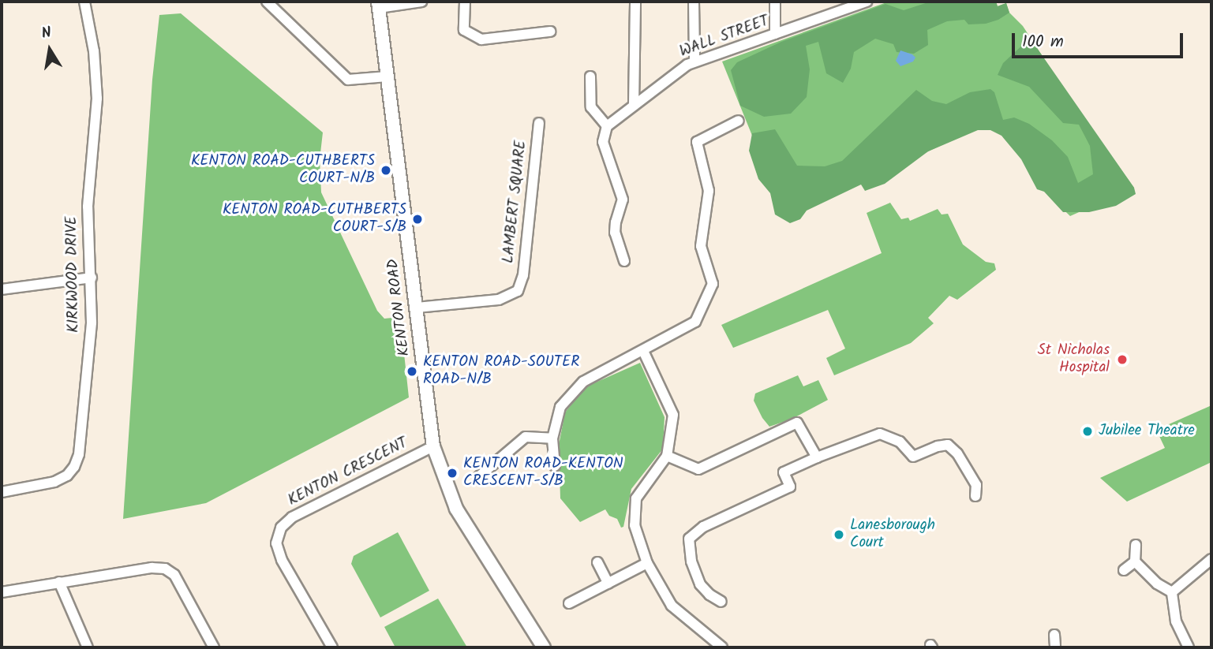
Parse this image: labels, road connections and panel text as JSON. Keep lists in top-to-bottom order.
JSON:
{
  "streets": {
    "street": [
      "WALL STREET",
      "LAMBERT SQUARE",
      "KIRKWOOD DRIVE",
      "KENTON ROAD",
      "KENTON CRESCENT"
    ]
  },
  "crossings": [
    ["LAMBERT SQUARE", "KENTON ROAD"],
    ["KENTON ROAD", "KENTON CRESCENT"]
  ],
  "places": [
    "KENTON ROAD-CUTHBERTS COURT-N/B",
    "KENTON ROAD-CUTHBERTS COURT-S/B",
    "St Nicholas Hospital",
    "KENTON ROAD-SOUTER ROAD-N/B",
    "Jubilee Theatre",
    "KENTON ROAD-KENTON CRESCENT-S/B",
    "Lanesborough Court"
  ],
  "scale_bar": "100 m",
  "north": "top"
}
